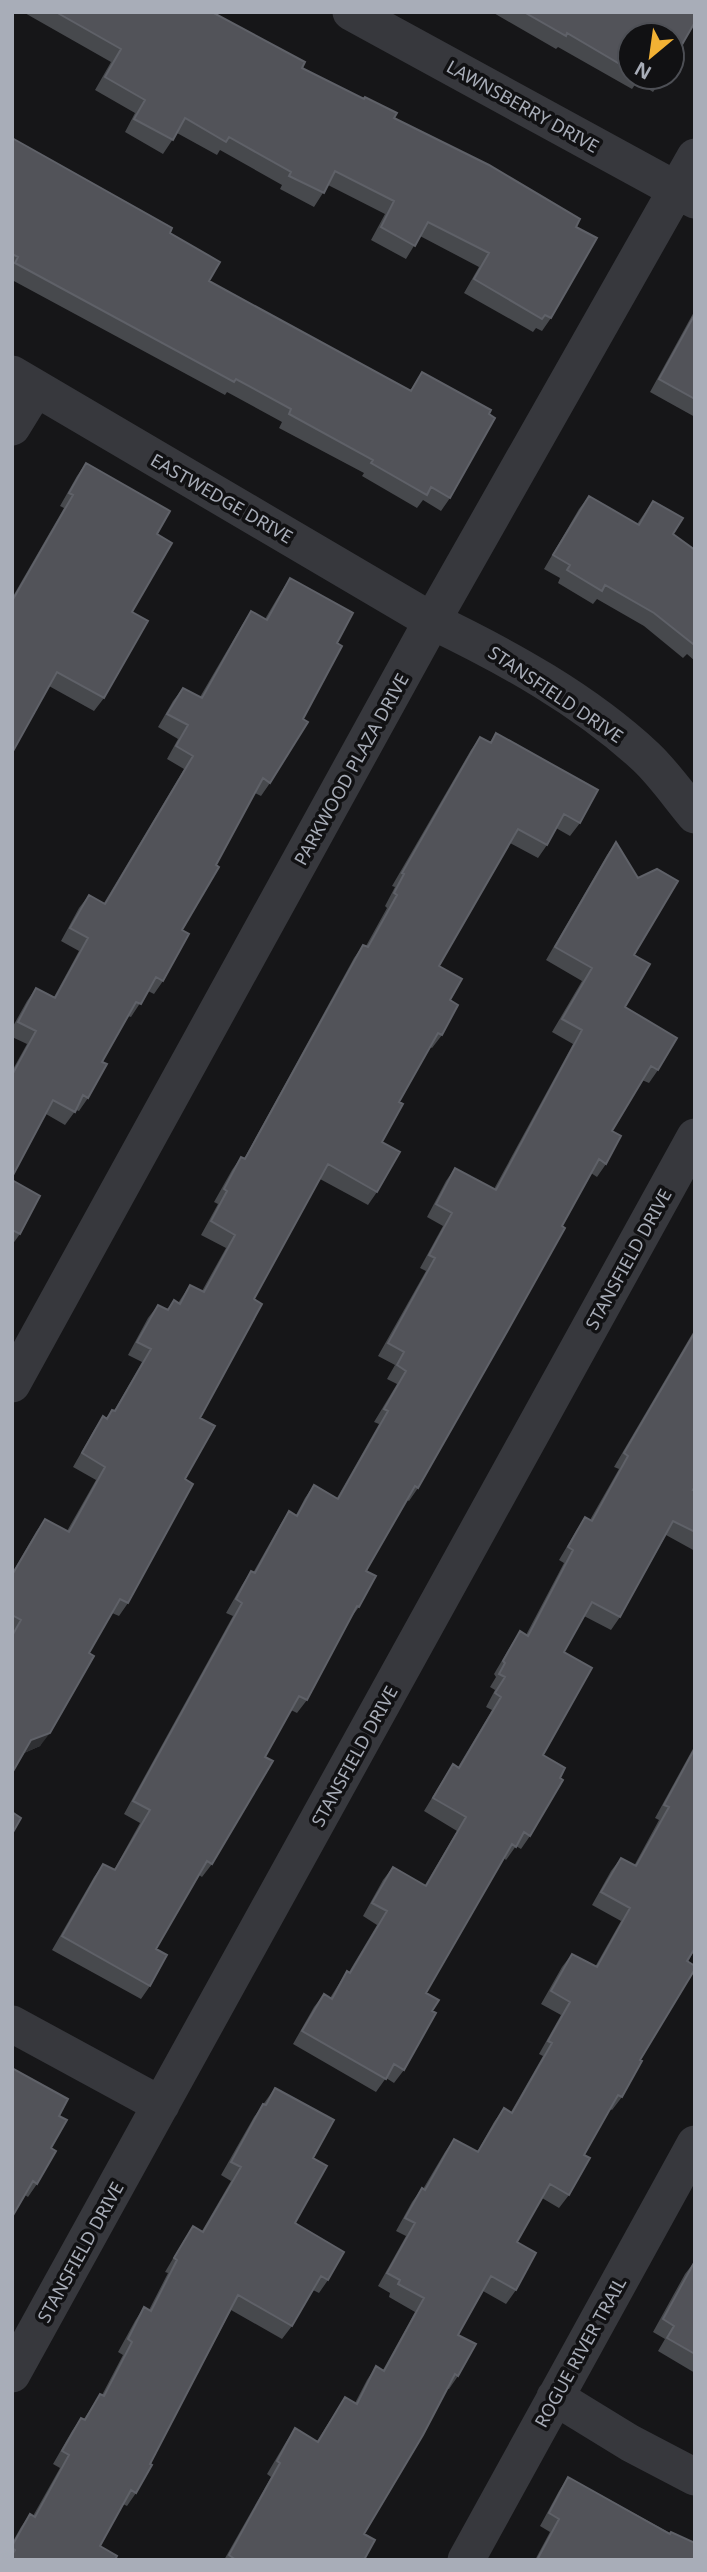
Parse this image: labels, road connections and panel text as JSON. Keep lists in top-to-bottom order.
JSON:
{
  "streets": {
    "street": [
      "LAWNSBERRY DRIVE",
      "EASTWEDGE DRIVE",
      "STANSFIELD DRIVE",
      "PARKWOOD PLAZA DRIVE",
      "ROGUE RIVER TRAIL"
    ]
  },
  "crossings": [
    ["LAWNSBERRY DRIVE", "PARKWOOD PLAZA DRIVE"],
    ["EASTWEDGE DRIVE", "STANSFIELD DRIVE"],
    ["EASTWEDGE DRIVE", "PARKWOOD PLAZA DRIVE"],
    ["STANSFIELD DRIVE", "PARKWOOD PLAZA DRIVE"]
  ],
  "north": "bottom left"
}
